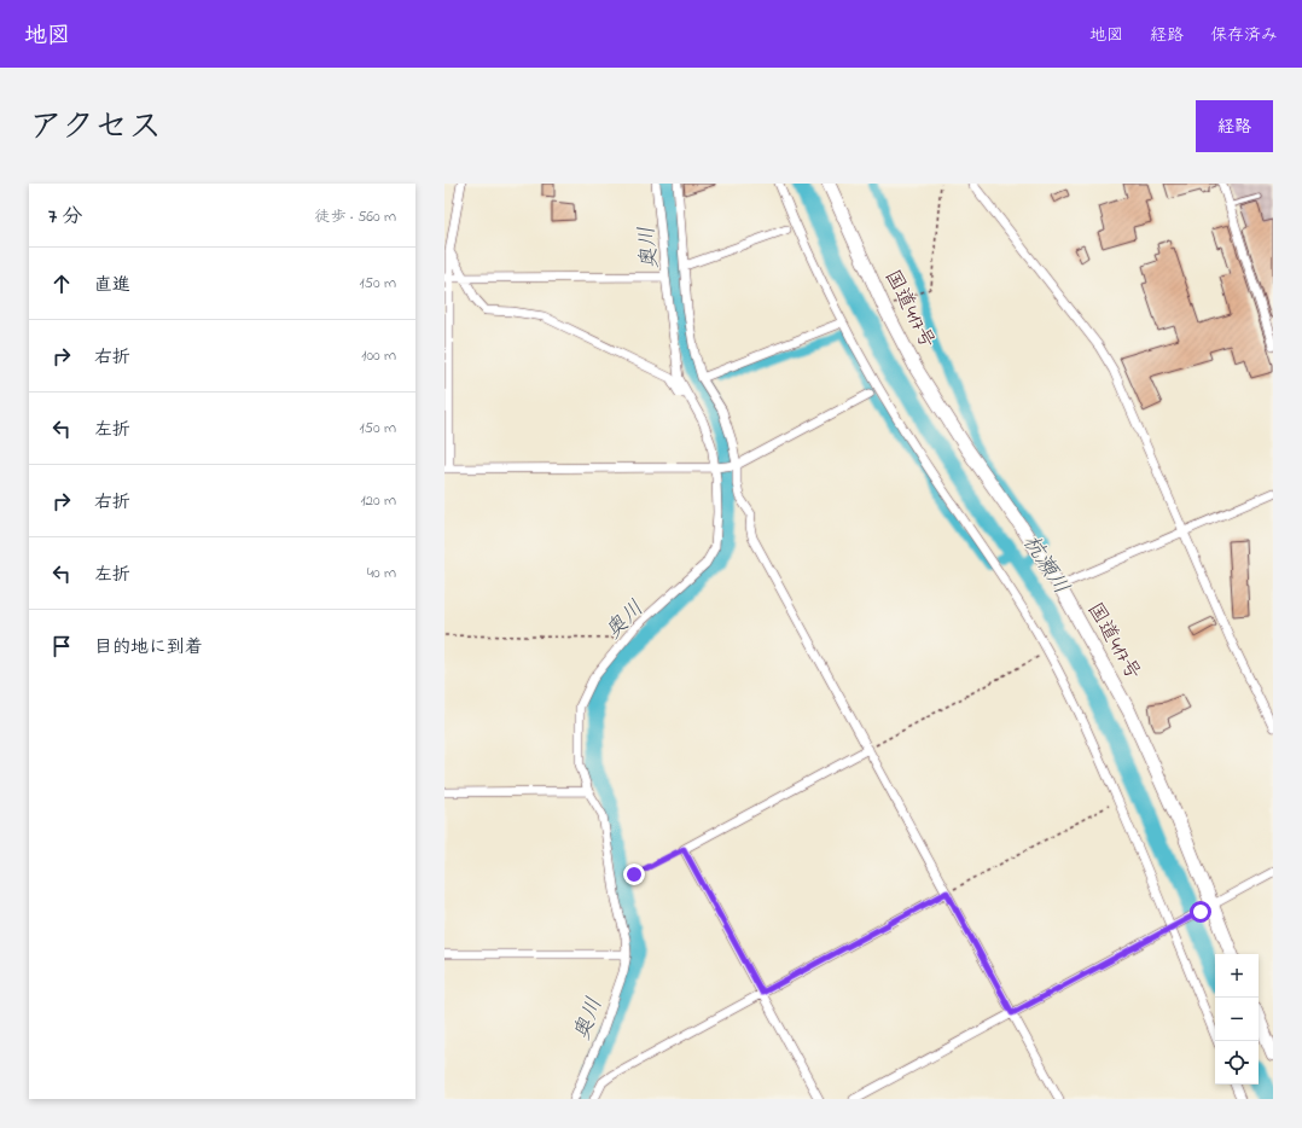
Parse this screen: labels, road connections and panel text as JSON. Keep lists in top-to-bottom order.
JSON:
{
  "streets": {
    "highway": ["国道417号"]
  },
  "water": ["奥川", "杭瀬川"],
  "page": {
    "header": "地図",
    "nav": ["地図", "経路", "保存済み"],
    "title": "アクセス",
    "buttons": "経路",
    "heading": ["7 分", "徒歩 · 560 m"],
    "list": [
      ["直進", "150 m"],
      ["右折", "100 m"],
      ["左折", "150 m"],
      ["右折", "120 m"],
      ["左折", "40 m"],
      "目的地に到着"
    ],
    "map_buttons": ["+", "−"]
  }
}
